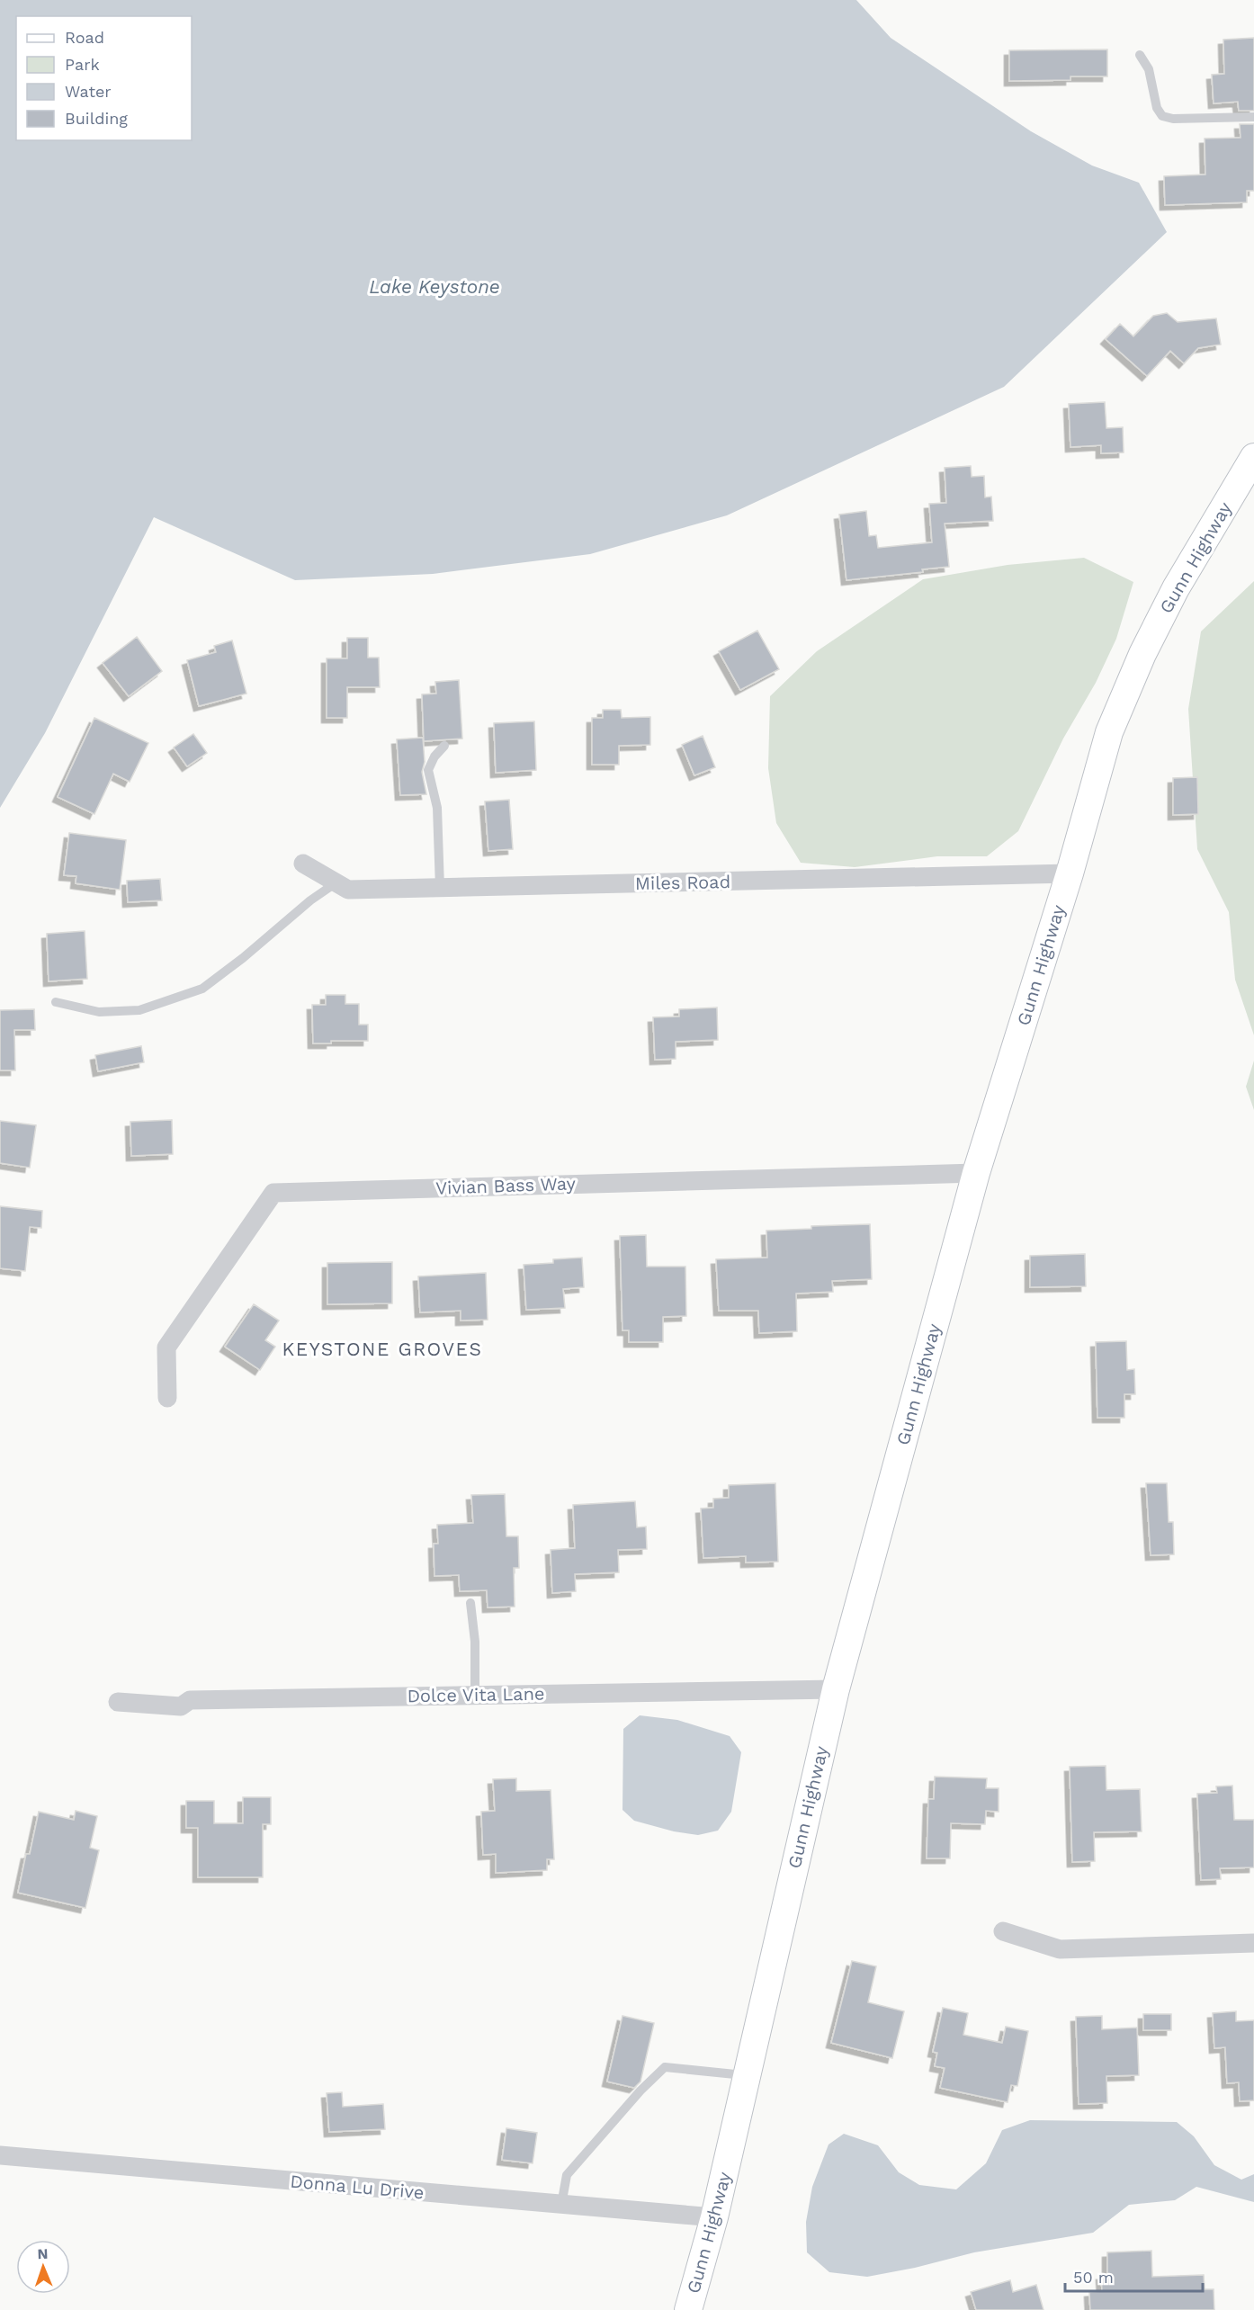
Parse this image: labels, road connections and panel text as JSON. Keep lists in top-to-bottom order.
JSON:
{
  "streets": {
    "main road": ["Gunn Highway"],
    "street": [
      "Miles Road",
      "Vivian Bass Way",
      "Dolce Vita Lane",
      "Donna Lu Drive"
    ]
  },
  "crossings": [
    ["Gunn Highway", "Miles Road"],
    ["Gunn Highway", "Vivian Bass Way"],
    ["Gunn Highway", "Dolce Vita Lane"],
    ["Gunn Highway", "Donna Lu Drive"]
  ],
  "districts": ["KEYSTONE GROVES"],
  "water": ["Lake Keystone"],
  "legend": [
    "Road",
    "Park",
    "Water",
    "Building"
  ],
  "scale_bar": "50 m",
  "north": "top"
}
